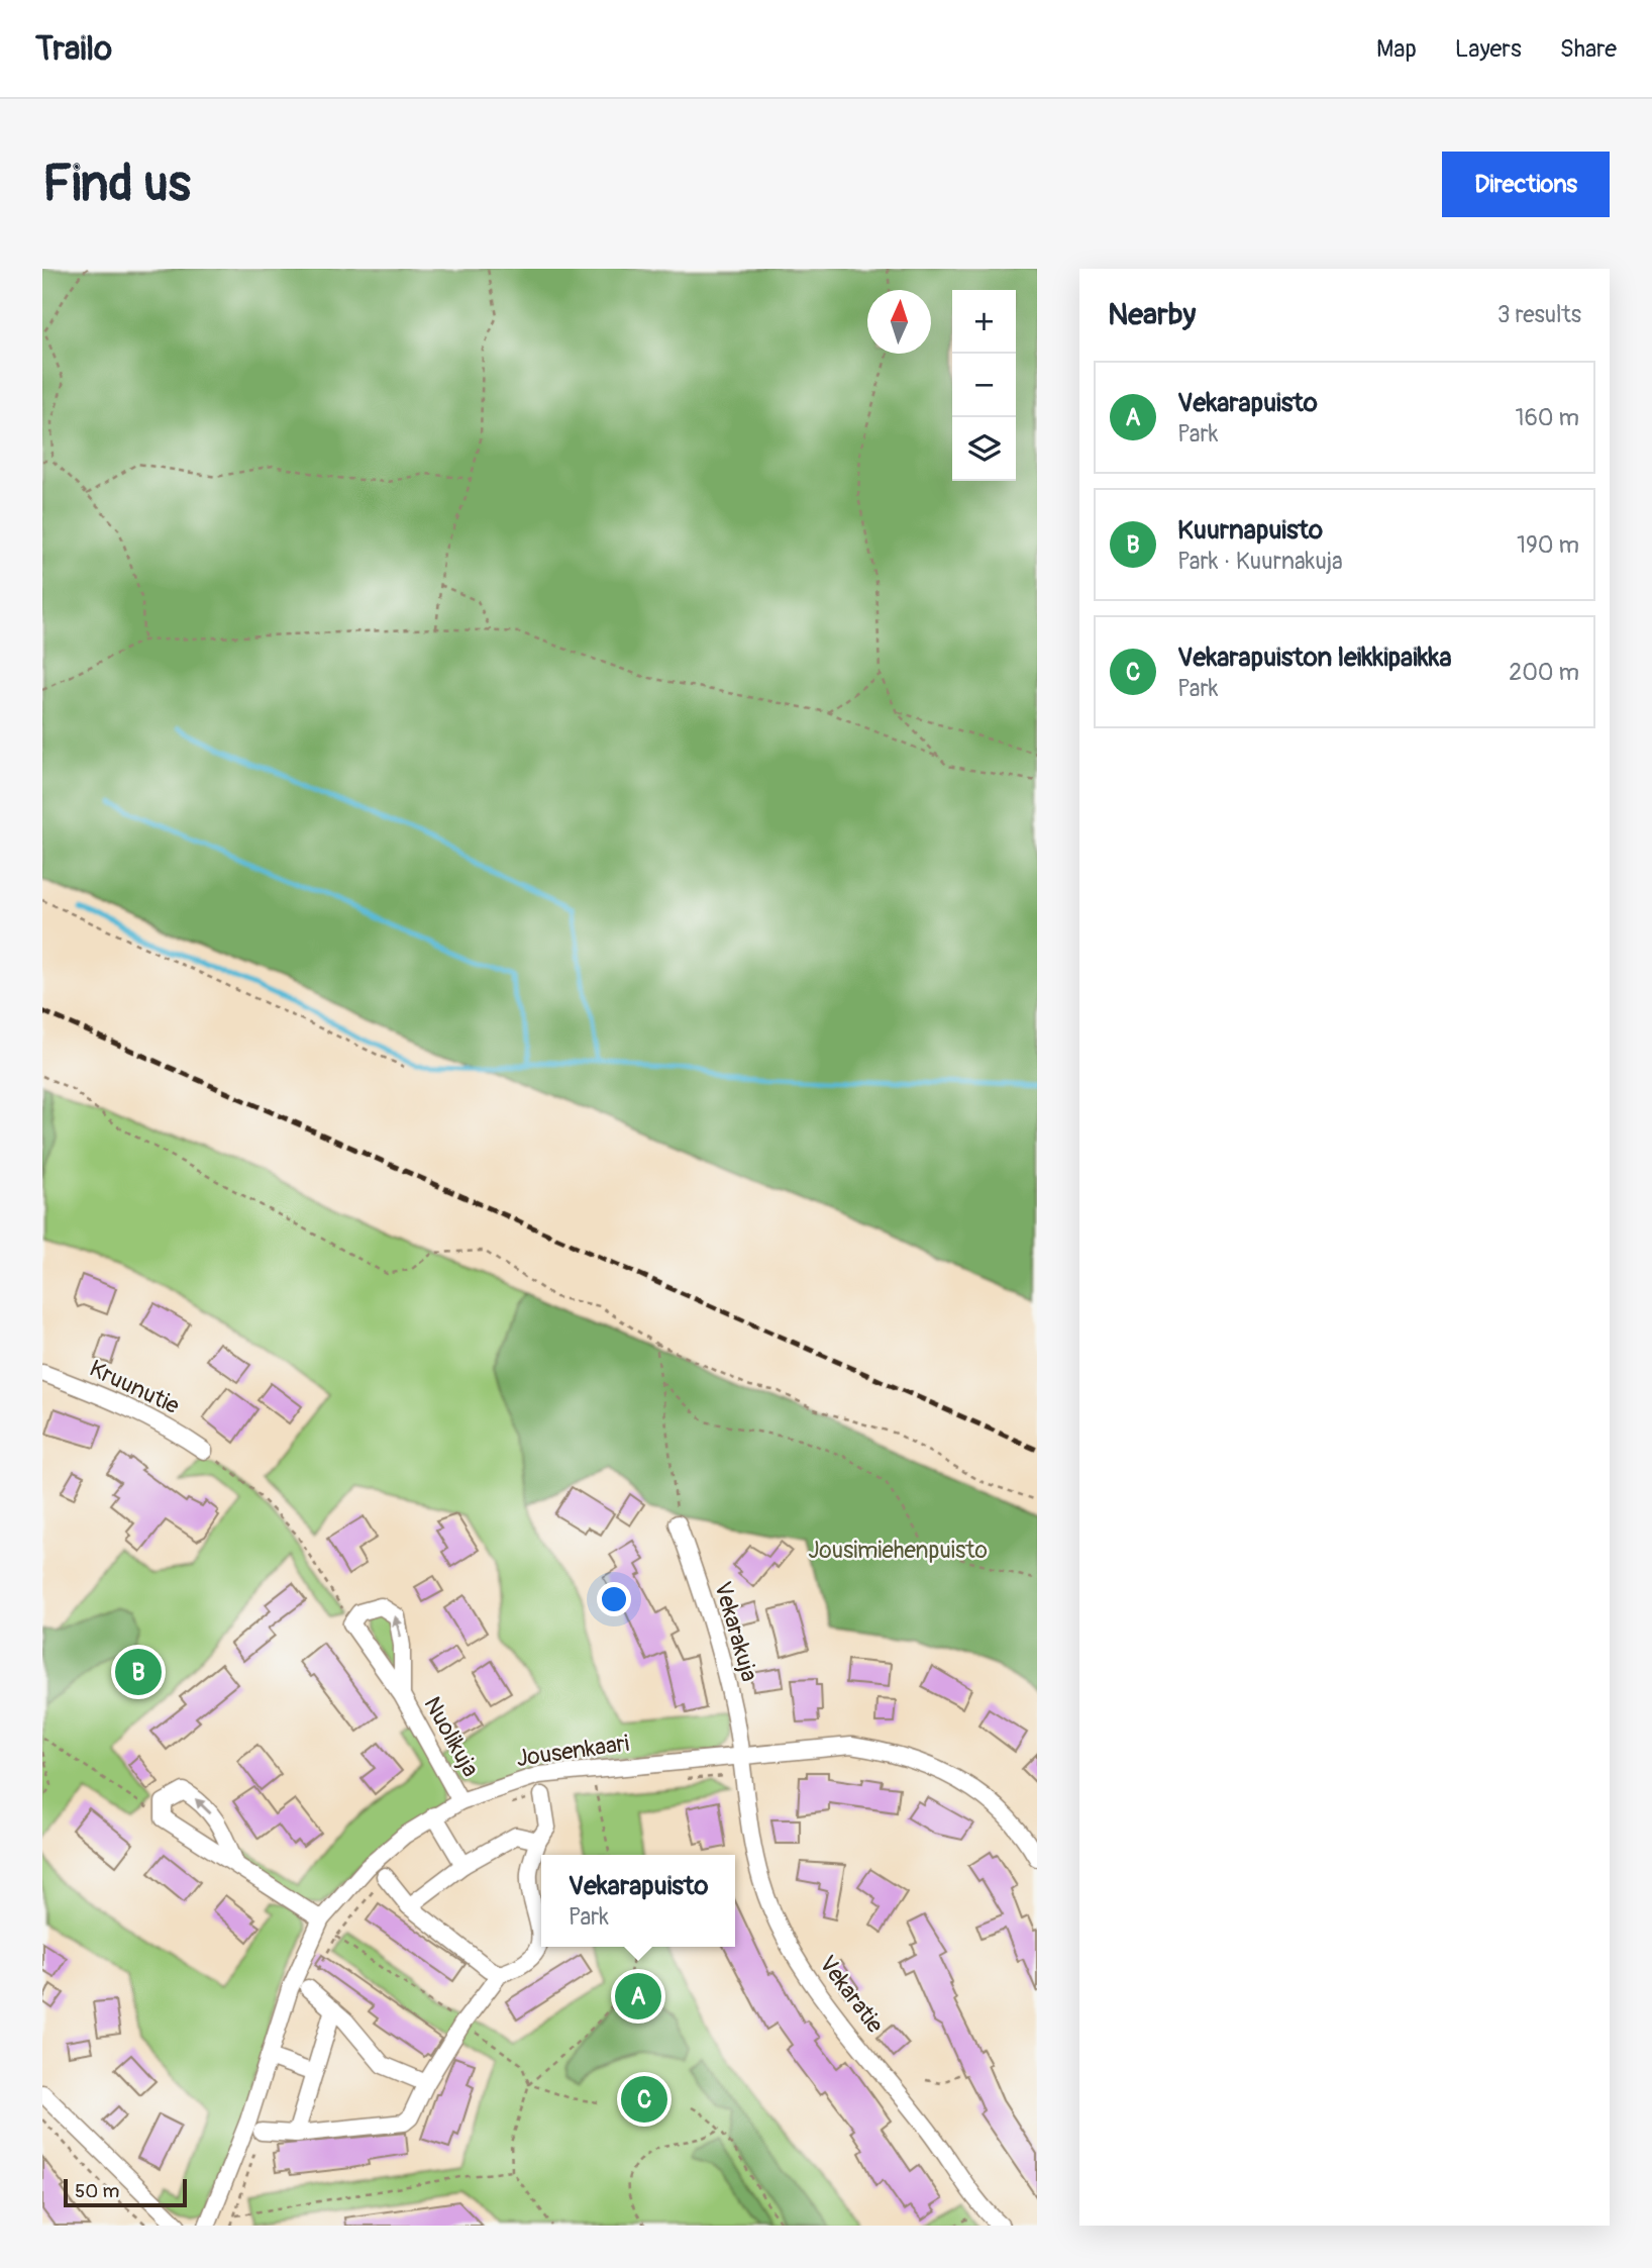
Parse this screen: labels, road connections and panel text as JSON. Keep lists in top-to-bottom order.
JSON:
{
  "streets": {
    "street": [
      "Kruunutie",
      "Vekarakuja",
      "Nuolikuja",
      "Jousenkaari",
      "Vekaratie"
    ]
  },
  "crossings": [
    ["Vekarakuja", "Jousenkaari"],
    ["Vekarakuja", "Vekaratie"],
    ["Nuolikuja", "Jousenkaari"],
    ["Jousenkaari", "Vekaratie"]
  ],
  "parks": ["Jousimiehenpuisto"],
  "scale_bar": "50 m",
  "north": "top",
  "page": {
    "header": "Trailo",
    "nav": ["Map", "Layers", "Share"],
    "buttons": "Directions",
    "title": "Find us",
    "heading": ["Nearby", "3 results"],
    "map_buttons": ["+", "−"],
    "list": [
      {
        "mark": "A",
        "name": "Vekarapuisto",
        "note": "Park",
        "value": "160 m"
      },
      {
        "mark": "B",
        "name": "Kuurnapuisto",
        "note": "Park · Kuurnakuja",
        "value": "190 m"
      },
      {
        "mark": "C",
        "name": "Vekarapuiston leikkipaikka",
        "note": "Park",
        "value": "200 m"
      }
    ],
    "pins": ["B", "A", "C"],
    "popup": ["Vekarapuisto", "Park"],
    "scale": "50 m"
  }
}
